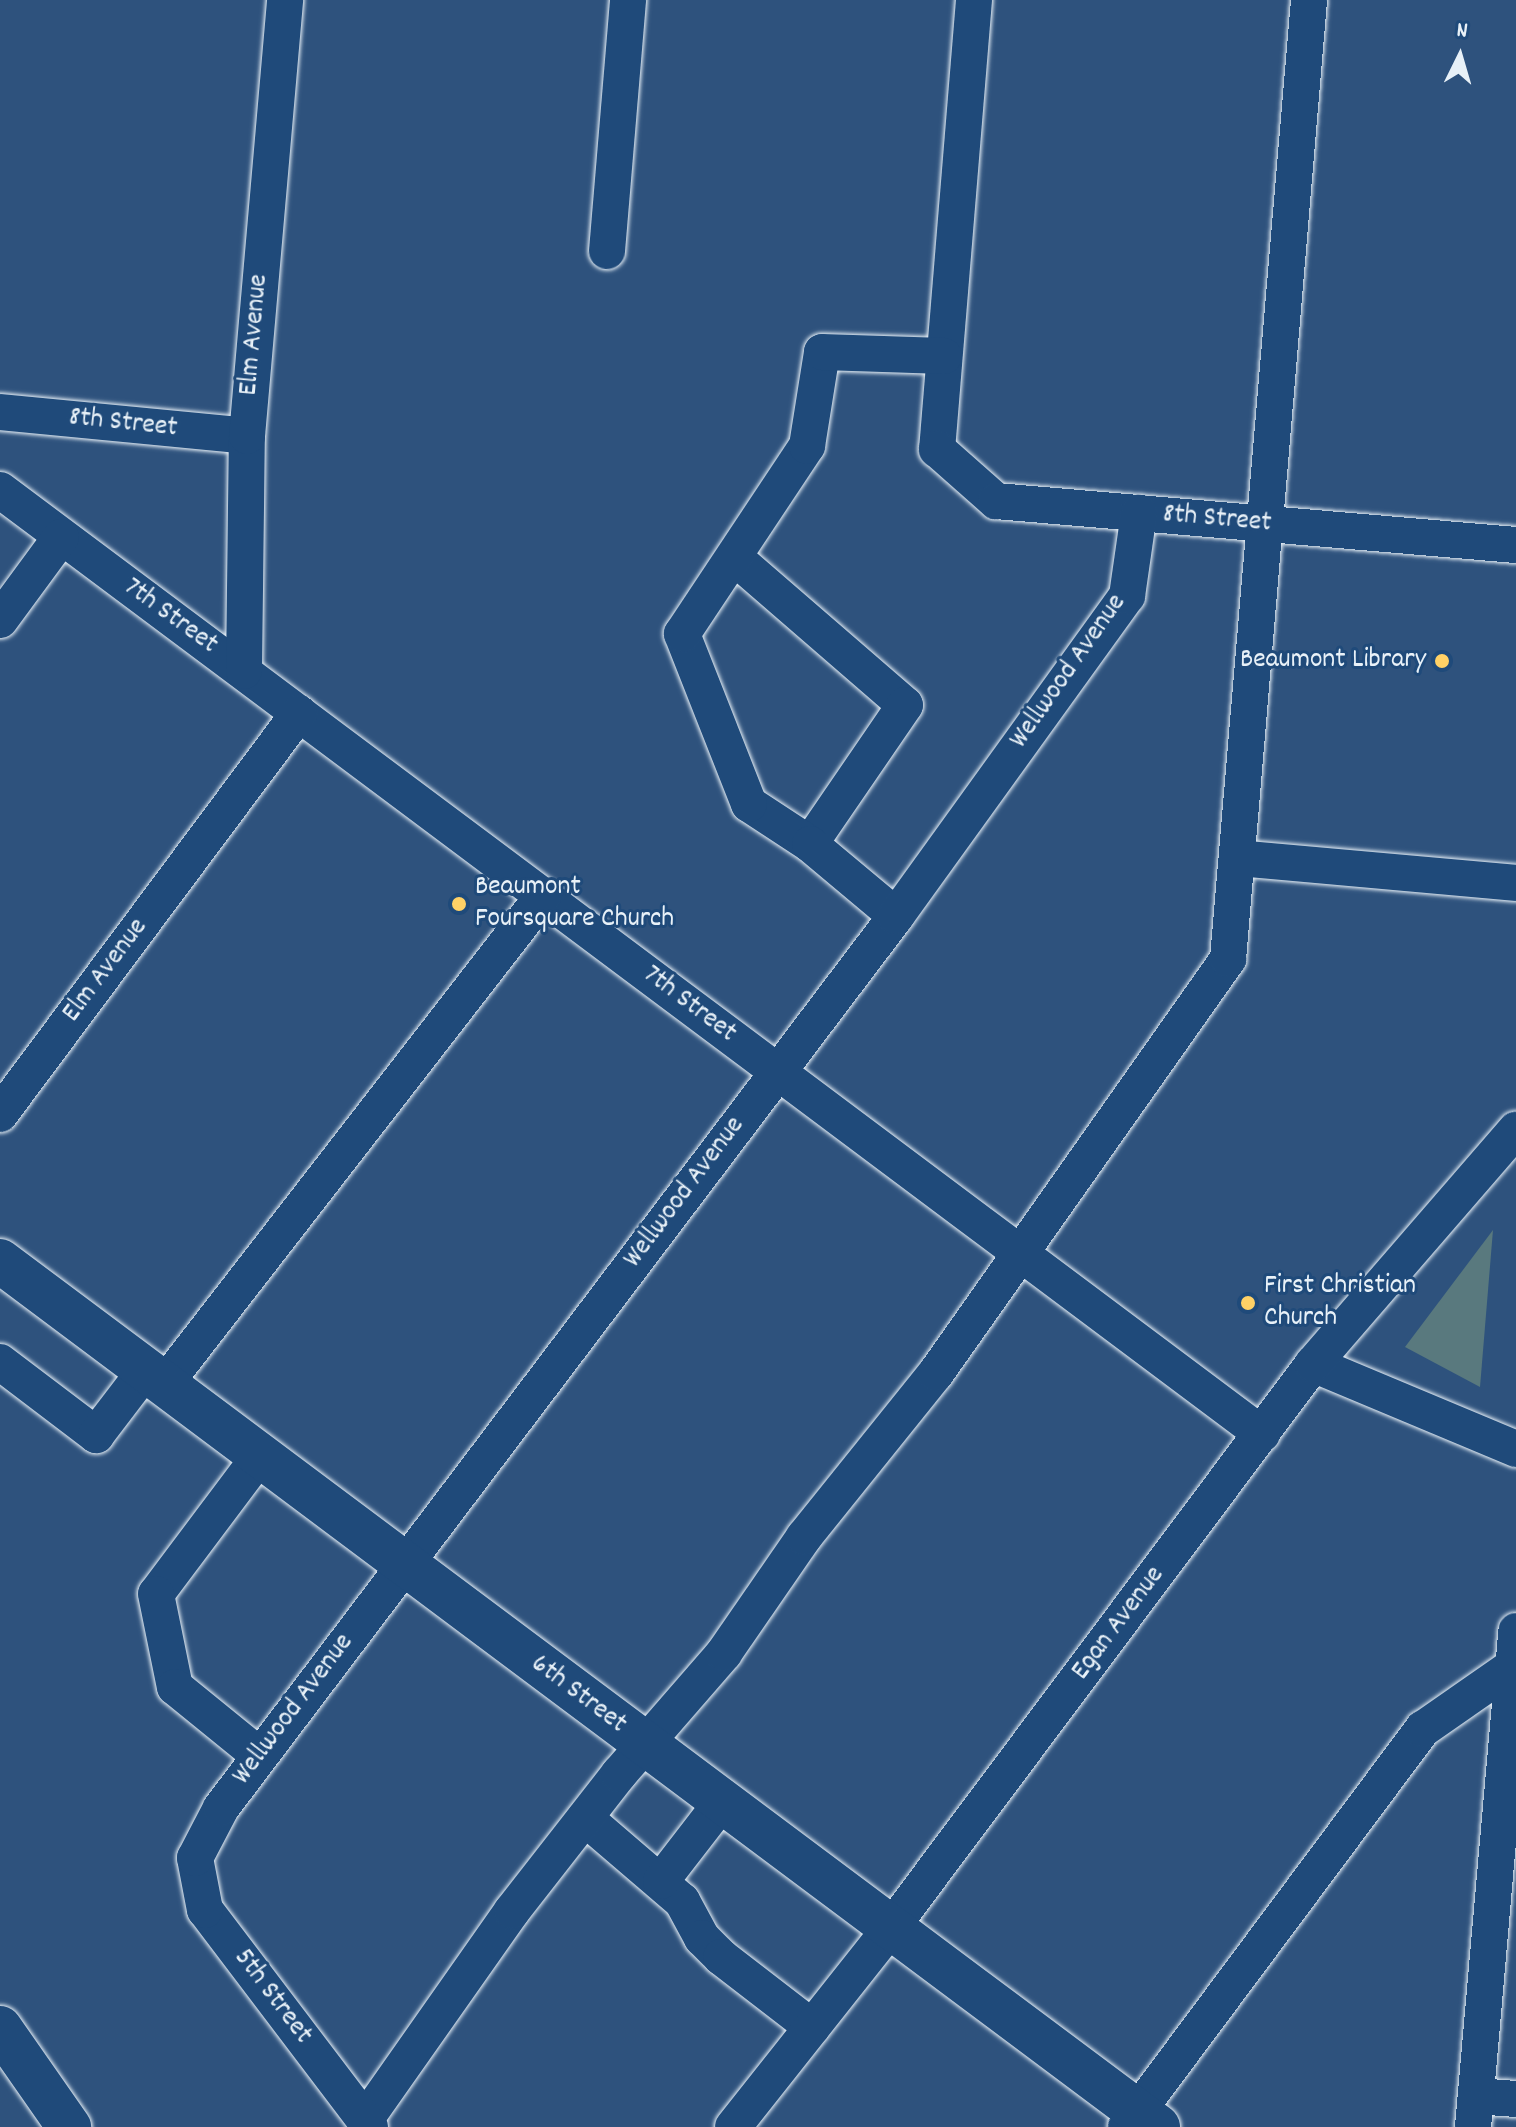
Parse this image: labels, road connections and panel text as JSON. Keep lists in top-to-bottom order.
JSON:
{
  "streets": {
    "main road": ["6th Street"],
    "street": [
      "Elm Avenue",
      "8th Street",
      "7th Street",
      "Wellwood Avenue",
      "Egan Avenue",
      "5th Street"
    ]
  },
  "crossings": [
    ["Elm Avenue", "8th Street"],
    ["Elm Avenue", "7th Street"],
    ["8th Street", "Wellwood Avenue"],
    ["7th Street", "Wellwood Avenue"],
    ["7th Street", "Egan Avenue"],
    ["Wellwood Avenue", "6th Street"],
    ["Wellwood Avenue", "5th Street"],
    ["Egan Avenue", "6th Street"]
  ],
  "places": ["Beaumont Library", "Beaumont Foursquare Church", "First Christian Church"],
  "north": "top"
}
